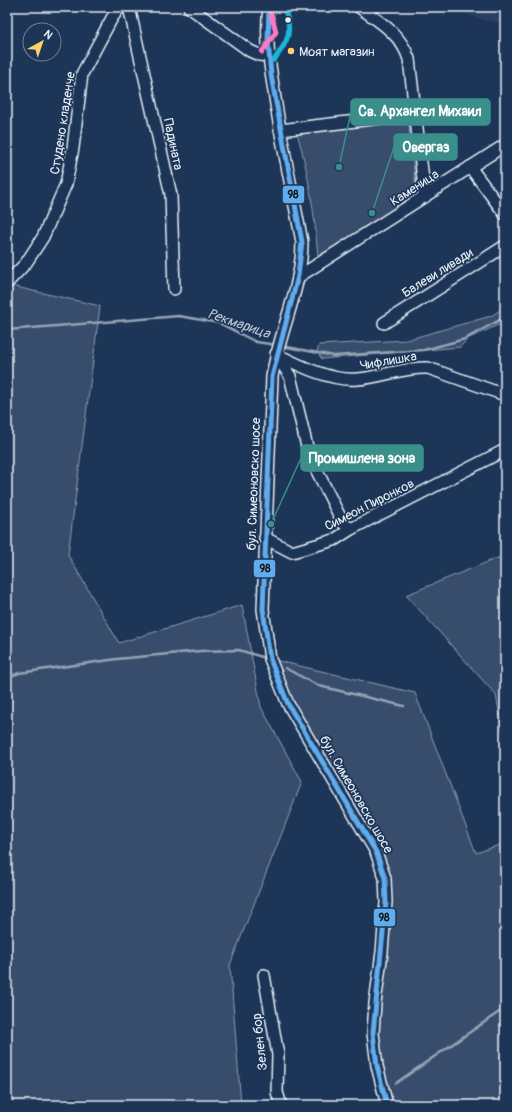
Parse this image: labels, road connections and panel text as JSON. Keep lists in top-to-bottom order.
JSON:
{
  "streets": {
    "street": [
      "Студено кладенче",
      "Падината",
      "Каменица",
      "Балеви ливади",
      "Чифлишка",
      "бул. Симеоновско шосе",
      "Симеон Пиронков",
      "Зелен бор"
    ]
  },
  "crossings": [
    ["Каменица", "бул. Симеоновско шосе"],
    ["Чифлишка", "бул. Симеоновско шосе"],
    ["бул. Симеоновско шосе", "Симеон Пиронков"]
  ],
  "water": ["Рекмарица"],
  "places": [
    "Моят магазин",
    "Св. Архангел Михаил",
    "Овергаз",
    "Промишлена зона"
  ],
  "lines": ["transit line 98"],
  "north": "top right"
}
